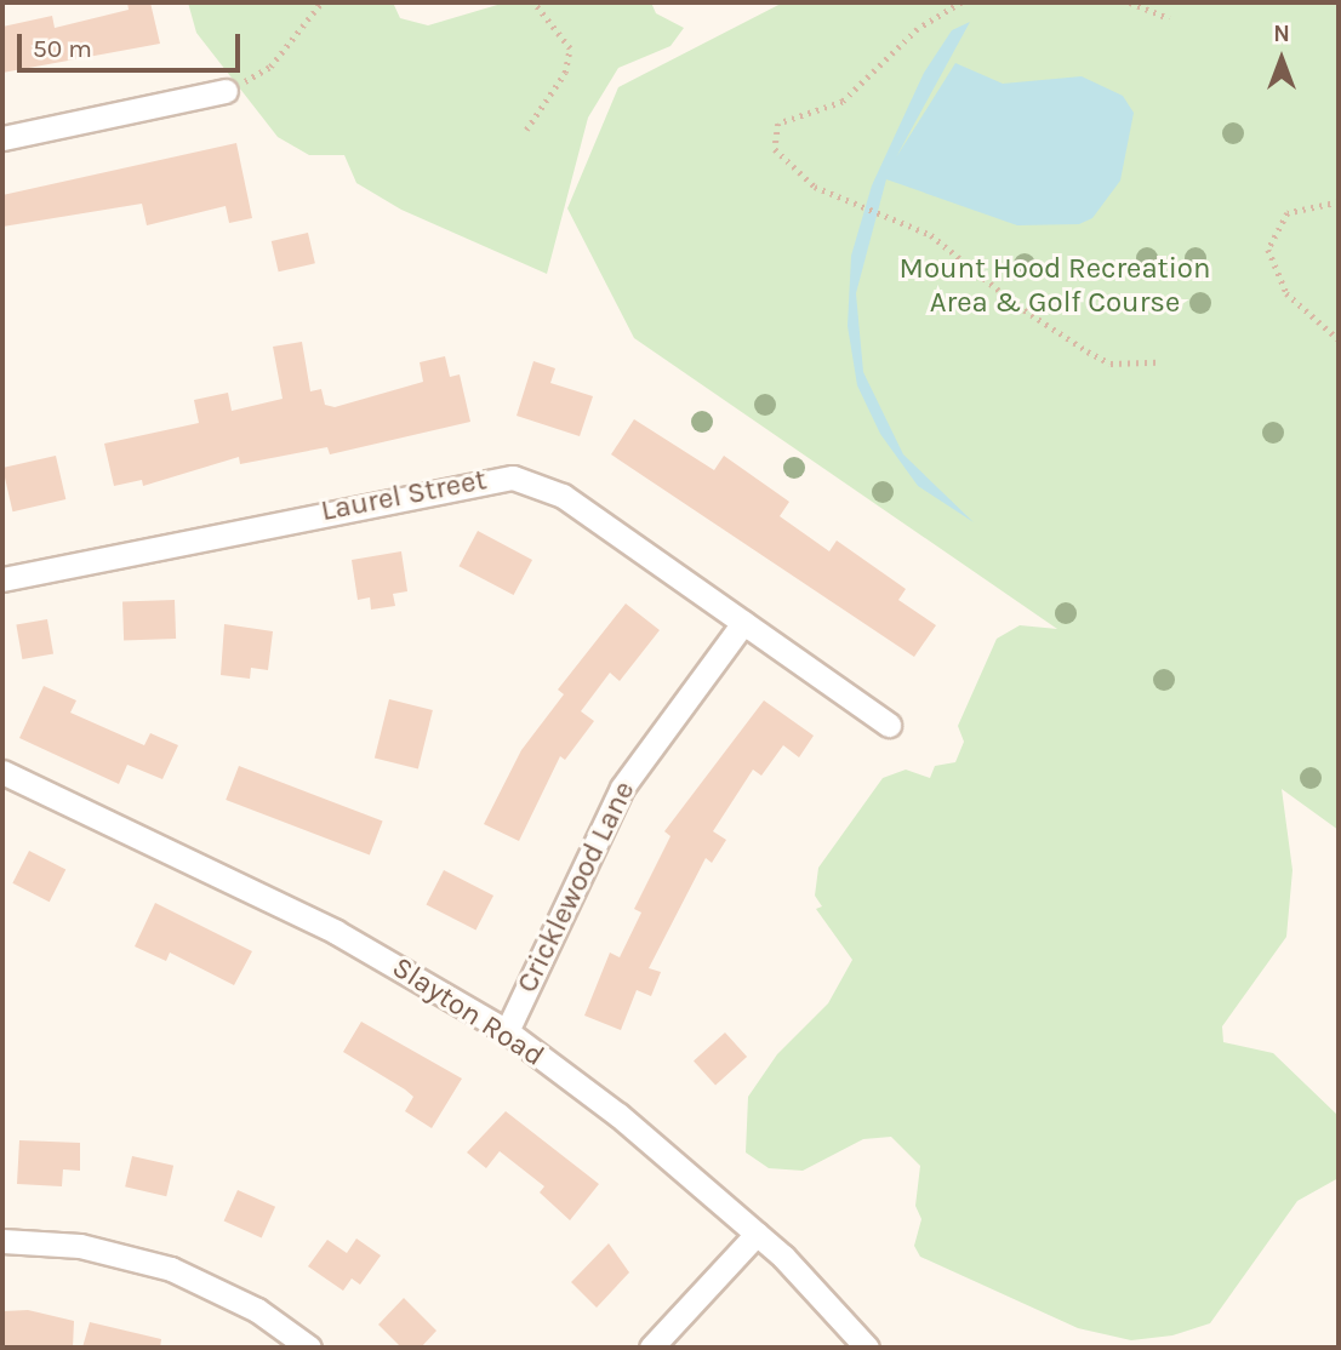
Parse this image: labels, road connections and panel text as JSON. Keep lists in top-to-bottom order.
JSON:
{
  "streets": {
    "street": ["Laurel Street", "Cricklewood Lane", "Slayton Road"]
  },
  "crossings": [
    ["Laurel Street", "Cricklewood Lane"],
    ["Cricklewood Lane", "Slayton Road"]
  ],
  "parks": ["Mount Hood Recreation Area & Golf Course"],
  "scale_bar": "50 m",
  "north": "top"
}
